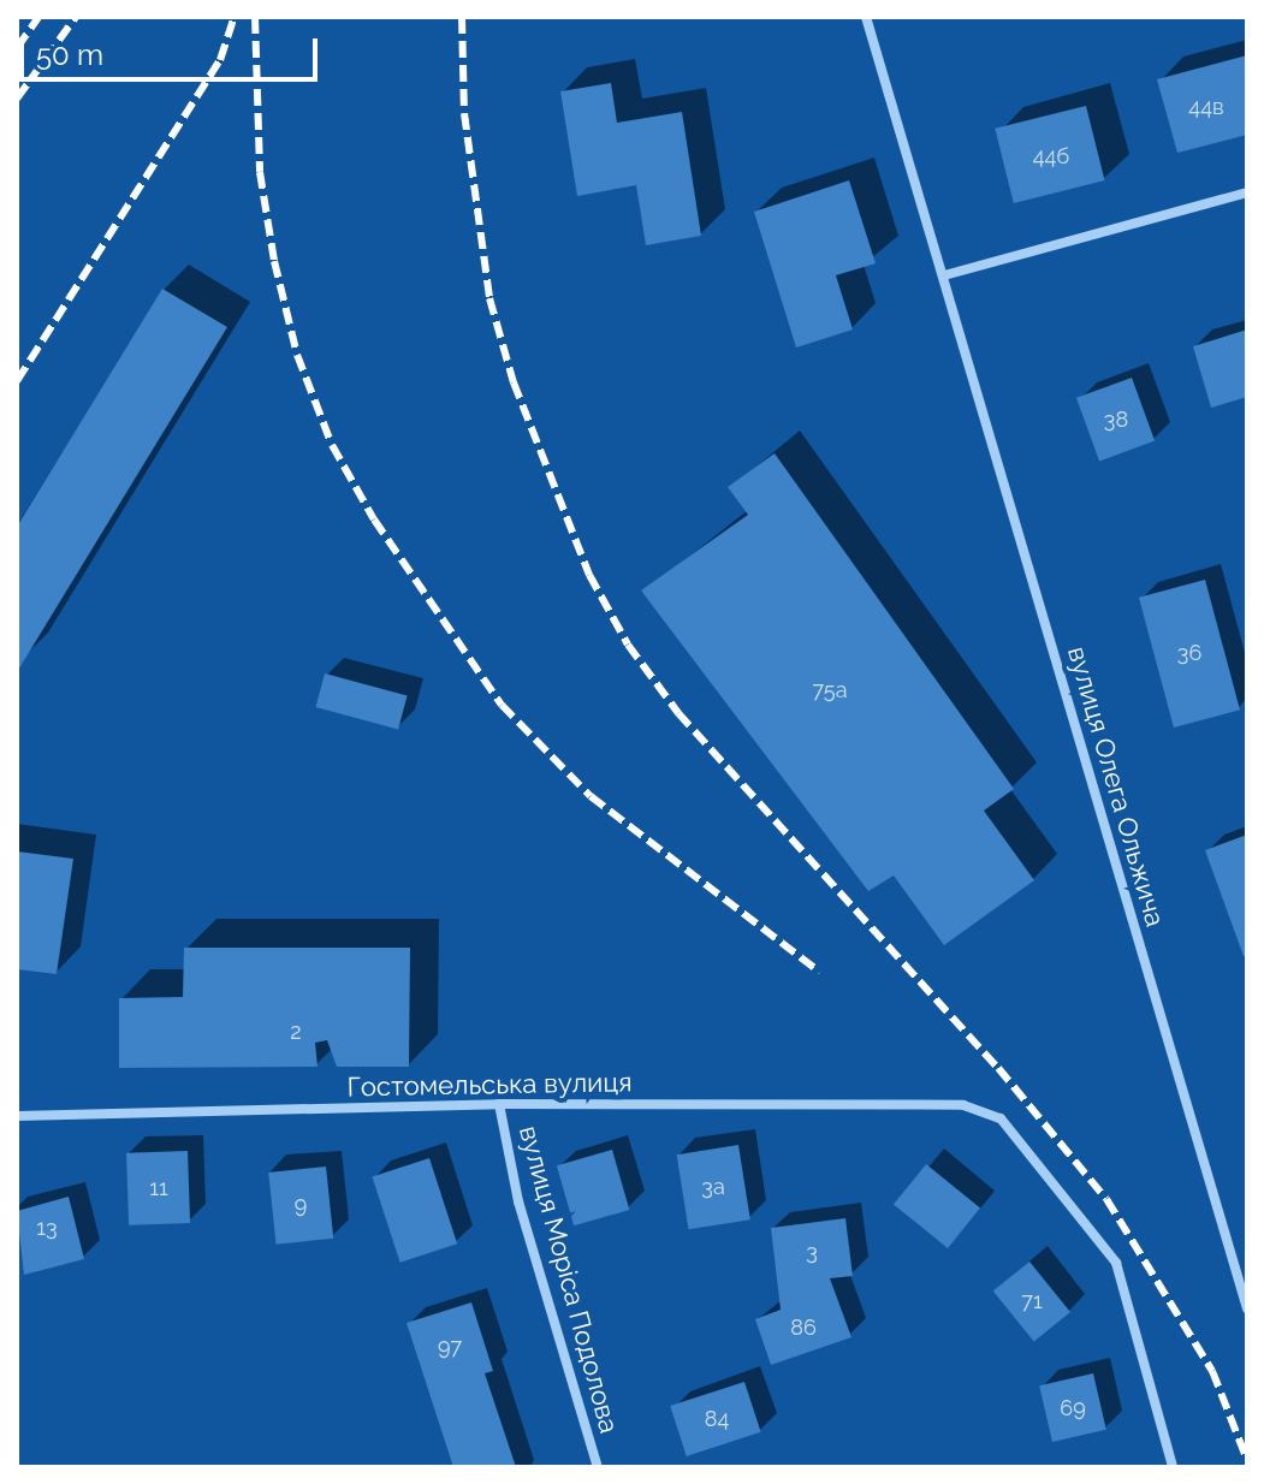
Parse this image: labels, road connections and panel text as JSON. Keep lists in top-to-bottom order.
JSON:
{
  "streets": {
    "street": ["вулиця Олега Ольжича", "Гостомельська вулиця", "вулиця Моріса Подолова"]
  },
  "crossings": [
    ["Гостомельська вулиця", "вулиця Моріса Подолова"]
  ],
  "house_numbers": [
    "44в",
    "44б",
    "38",
    "36",
    "75а",
    "2",
    "3а",
    "11",
    "9",
    "13",
    "3",
    "71",
    "86",
    "97",
    "69",
    "84"
  ],
  "scale_bar": "50 m"
}
